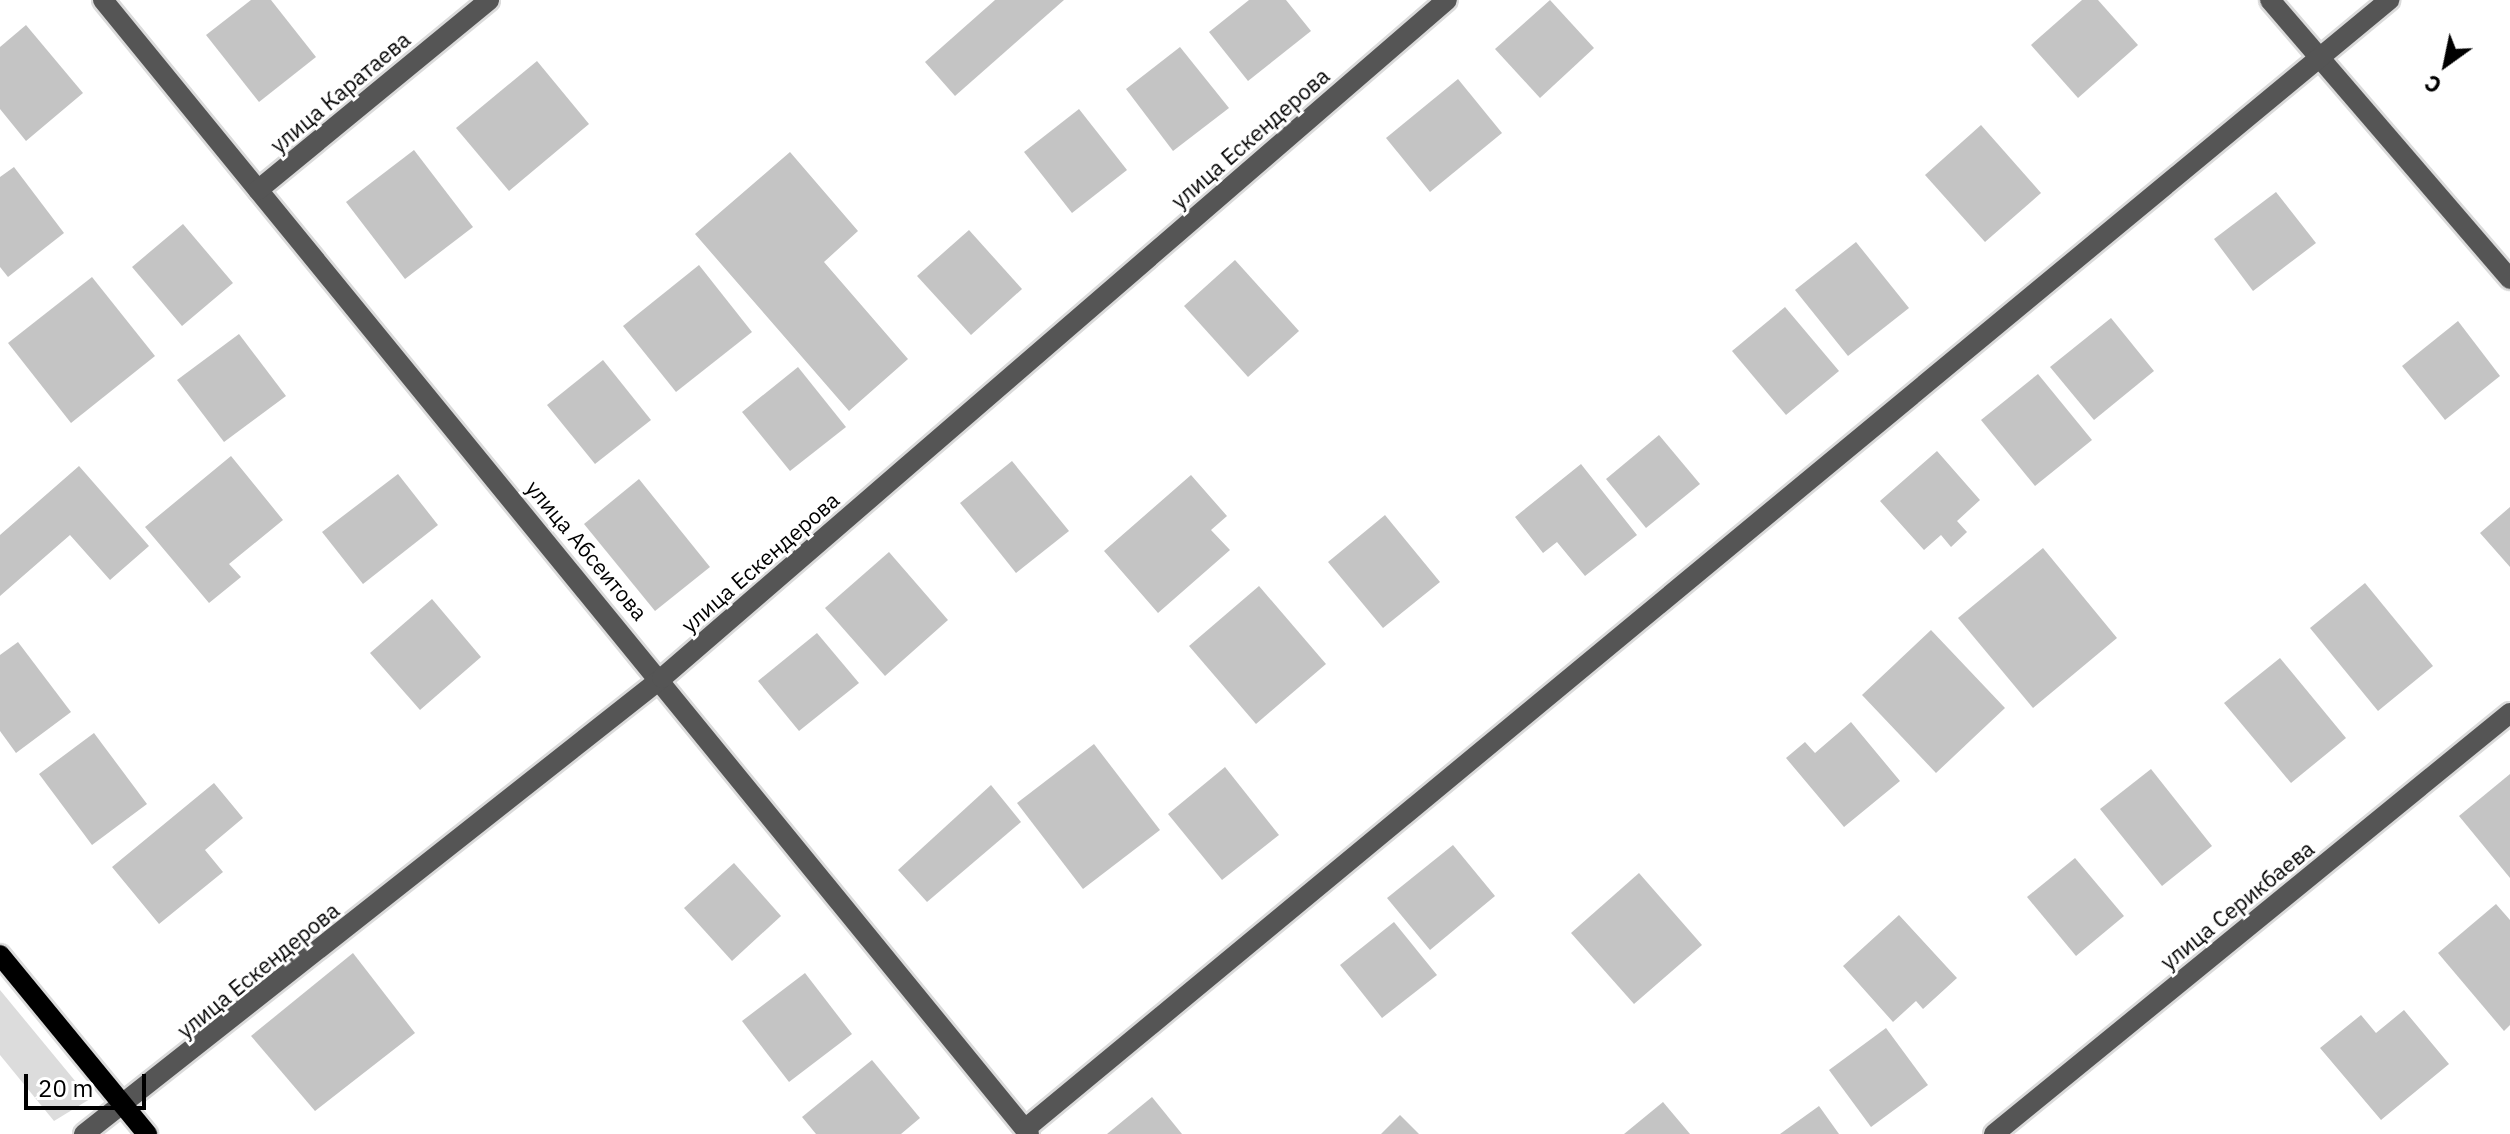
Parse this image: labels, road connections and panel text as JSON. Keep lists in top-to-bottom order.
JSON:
{
  "streets": {
    "street": [
      "улица Каратаева",
      "улица Ескендерова",
      "улица Абсеитова",
      "улица Серикбаева"
    ]
  },
  "crossings": [
    ["улица Каратаева", "улица Абсеитова"],
    ["улица Ескендерова", "улица Абсеитова"]
  ],
  "scale_bar": "20 m",
  "north": "bottom left"
}
